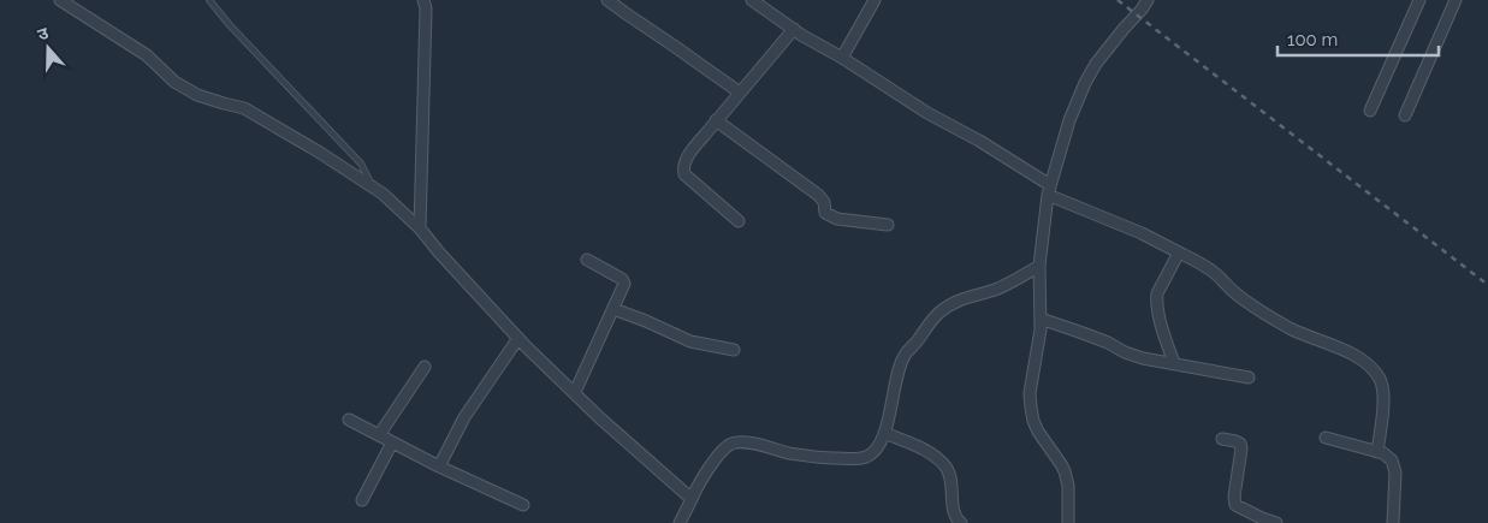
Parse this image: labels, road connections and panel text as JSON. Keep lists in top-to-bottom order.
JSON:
{
  "scale_bar": "100 m",
  "north": "top"
}
